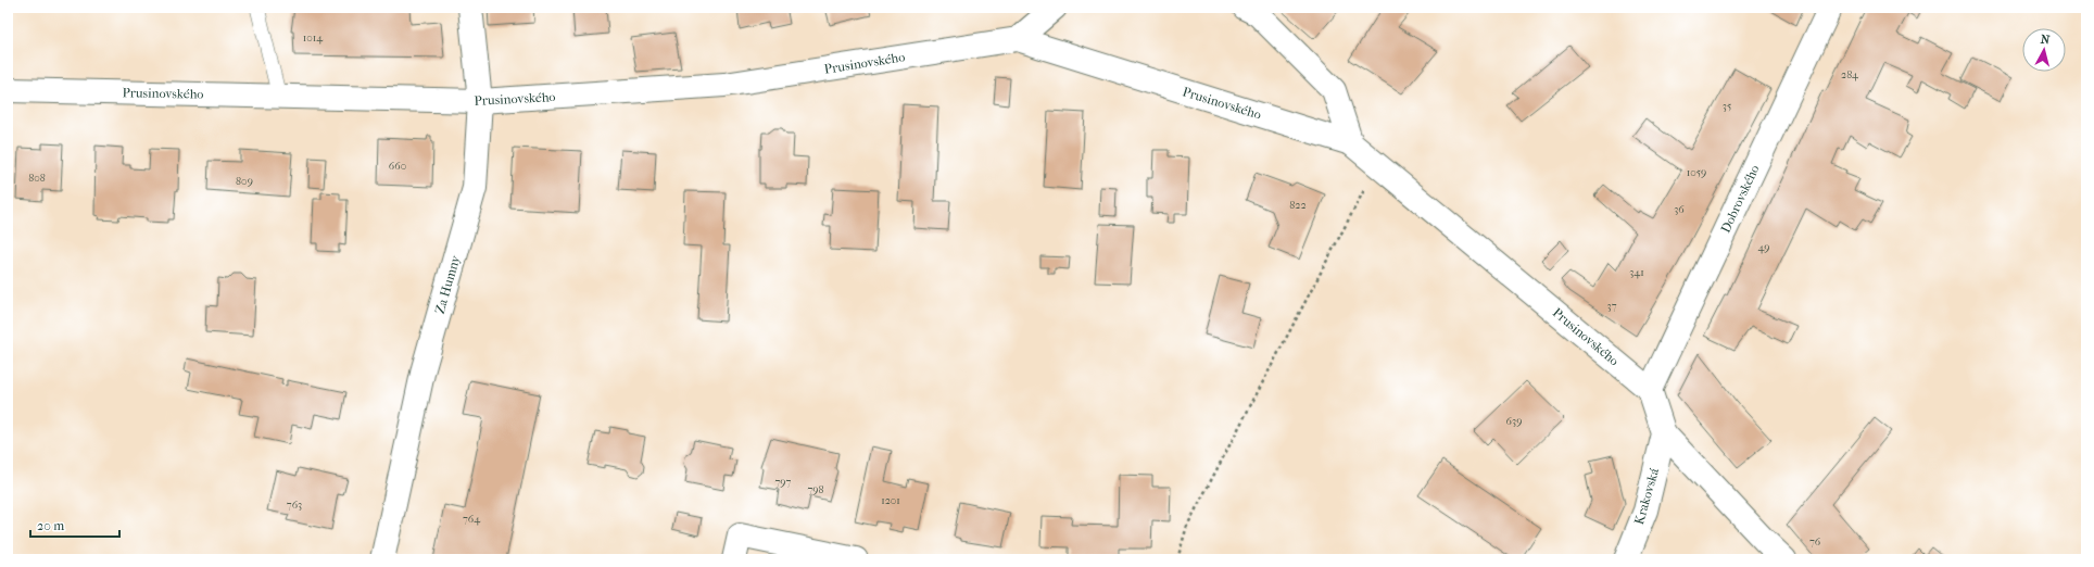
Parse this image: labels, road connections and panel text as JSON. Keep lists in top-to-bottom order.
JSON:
{
  "streets": {
    "street": [
      "Prusinovského",
      "Dobrovského",
      "Za Humny",
      "Krakovská"
    ]
  },
  "crossings": [
    ["Prusinovského", "Dobrovského"],
    ["Prusinovského", "Za Humny"]
  ],
  "house_numbers": [
    "1014",
    "284",
    "35",
    "660",
    "1059",
    "808",
    "809",
    "822",
    "36",
    "49",
    "341",
    "37",
    "639",
    "797",
    "798",
    "1201",
    "763",
    "764",
    "76"
  ],
  "scale_bar": "20 m",
  "north": "top"
}
